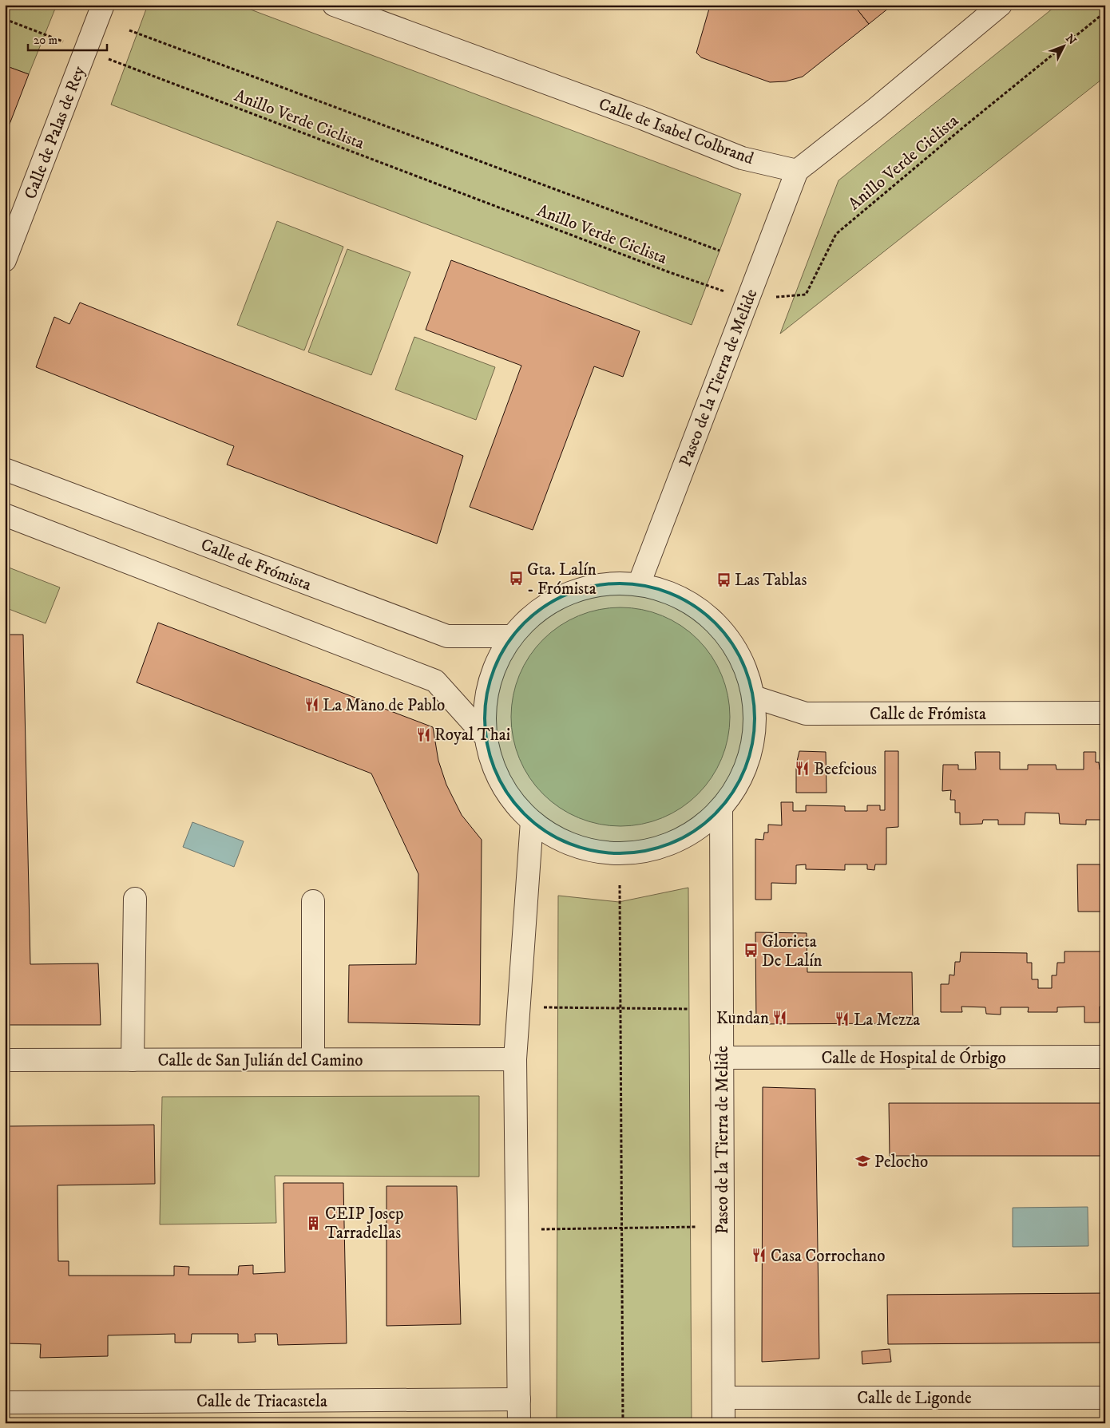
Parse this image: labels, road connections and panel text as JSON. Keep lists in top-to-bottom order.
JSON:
{
  "streets": {
    "street": [
      "Calle de Isabel Colbrand",
      "Calle de Palas de Rey",
      "Paseo de la Tierra de Melide",
      "Calle de Frómista",
      "Calle de Hospital de Órbigo",
      "Calle de San Julián del Camino",
      "Calle de Ligonde",
      "Calle de Triacastela"
    ],
    "path": ["Anillo Verde Ciclista"]
  },
  "crossings": [
    ["Anillo Verde Ciclista", "Calle de Palas de Rey"],
    ["Anillo Verde Ciclista", "Paseo de la Tierra de Melide"],
    ["Calle de Isabel Colbrand", "Paseo de la Tierra de Melide"],
    ["Paseo de la Tierra de Melide", "Calle de Hospital de Órbigo"],
    ["Paseo de la Tierra de Melide", "Calle de Ligonde"]
  ],
  "places": {
    "bus stop": ["Gta. Lalín - Frómista", "Las Tablas", "Glorieta De Lalín"],
    "restaurant": [
      "La Mano de Pablo",
      "Royal Thai",
      "Beefcious",
      "Kundan",
      "La Mezza",
      "Casa Corrochano"
    ],
    "school or university": ["Pelocho"],
    "building": ["CEIP Josep Tarradellas"]
  },
  "scale_bar": "20 m",
  "north": "top right"
}
